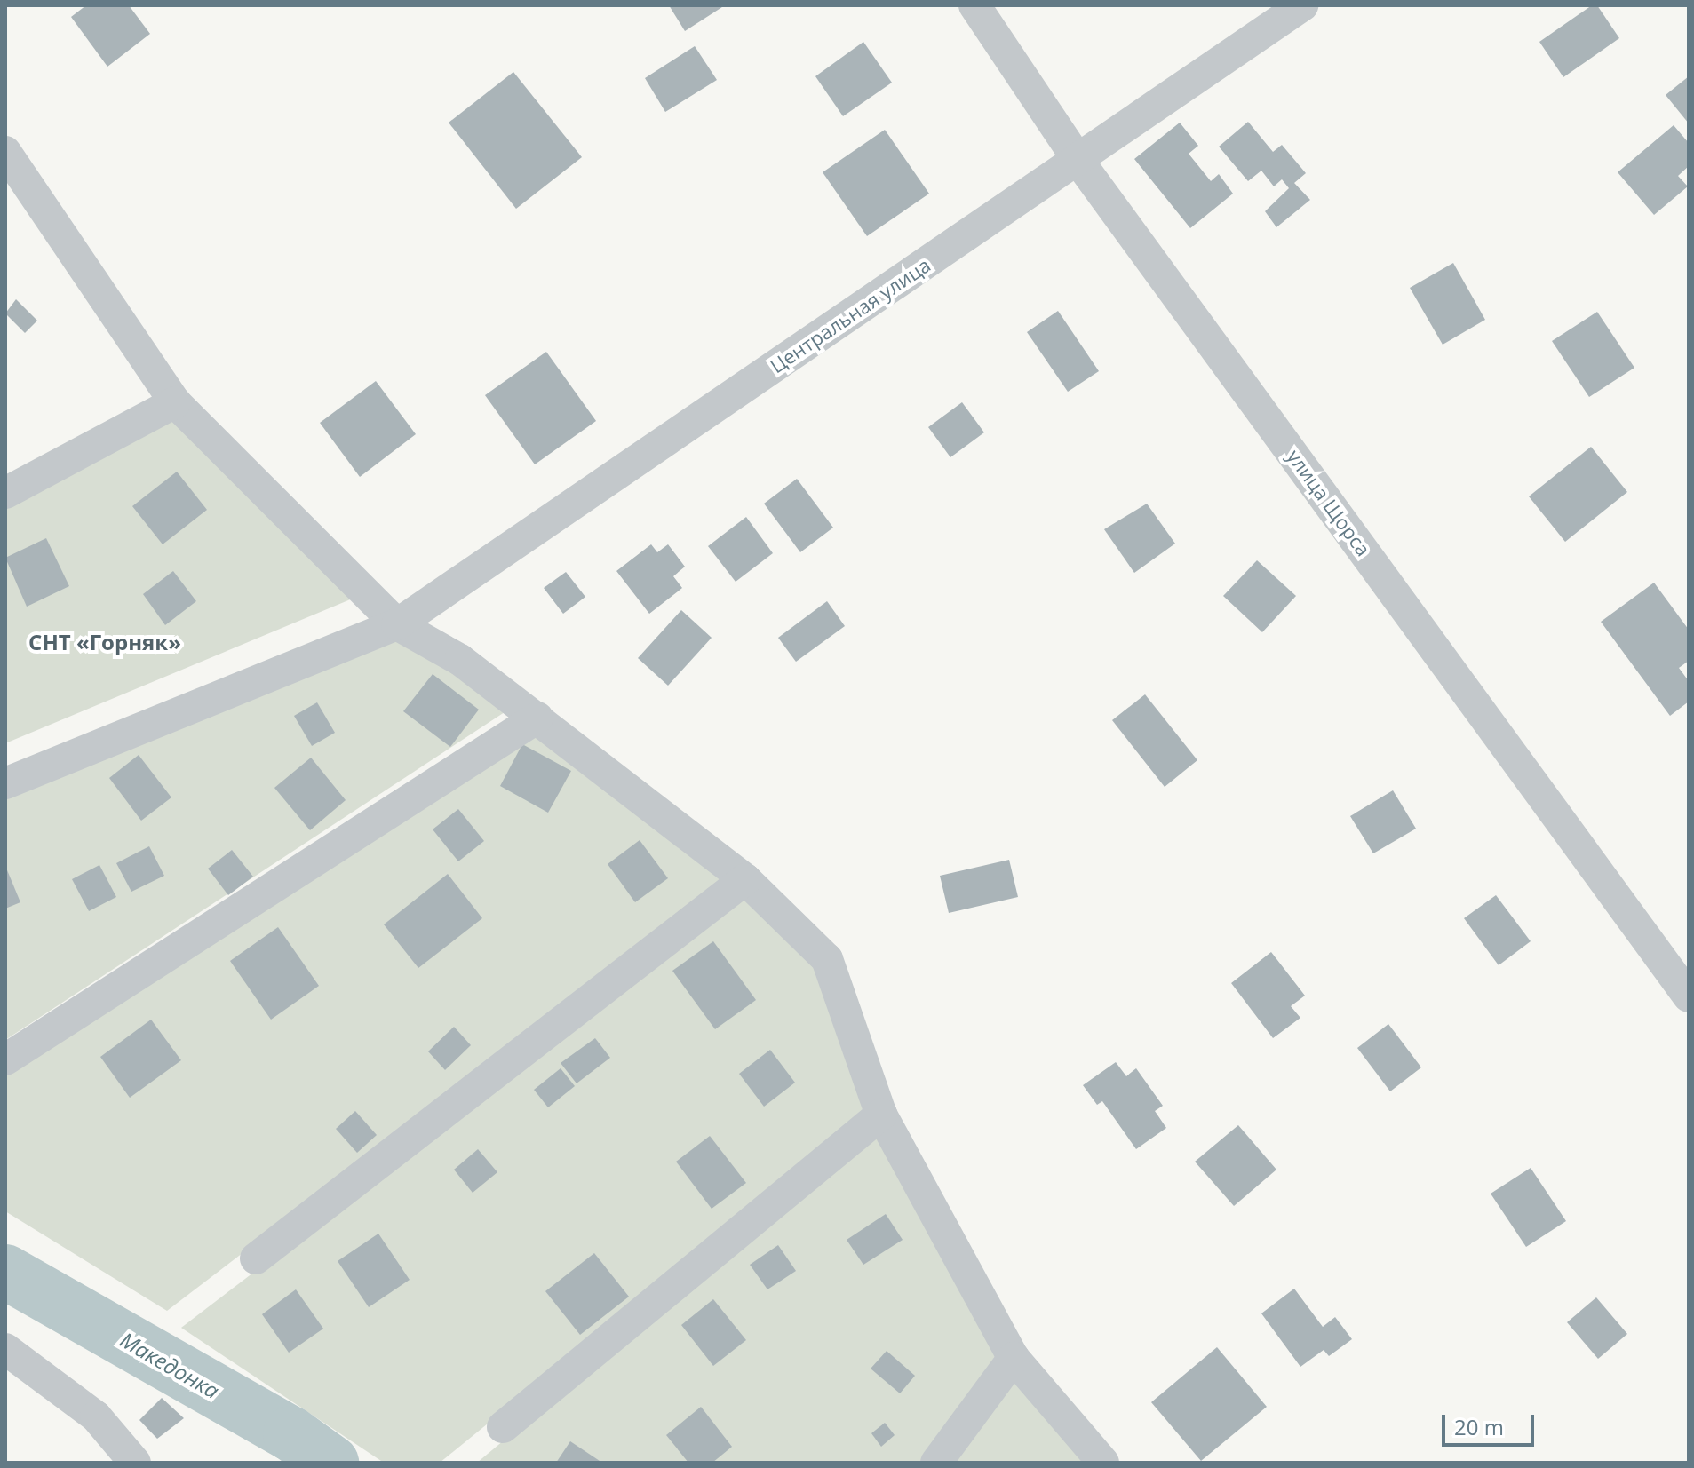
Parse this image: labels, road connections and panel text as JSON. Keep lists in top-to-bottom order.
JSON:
{
  "streets": {
    "street": ["Центральная улица", "улица Щорса"]
  },
  "crossings": [
    ["Центральная улица", "улица Щорса"]
  ],
  "districts": ["СНТ «Горняк»"],
  "water": ["Македонка"],
  "scale_bar": "20 m"
}
